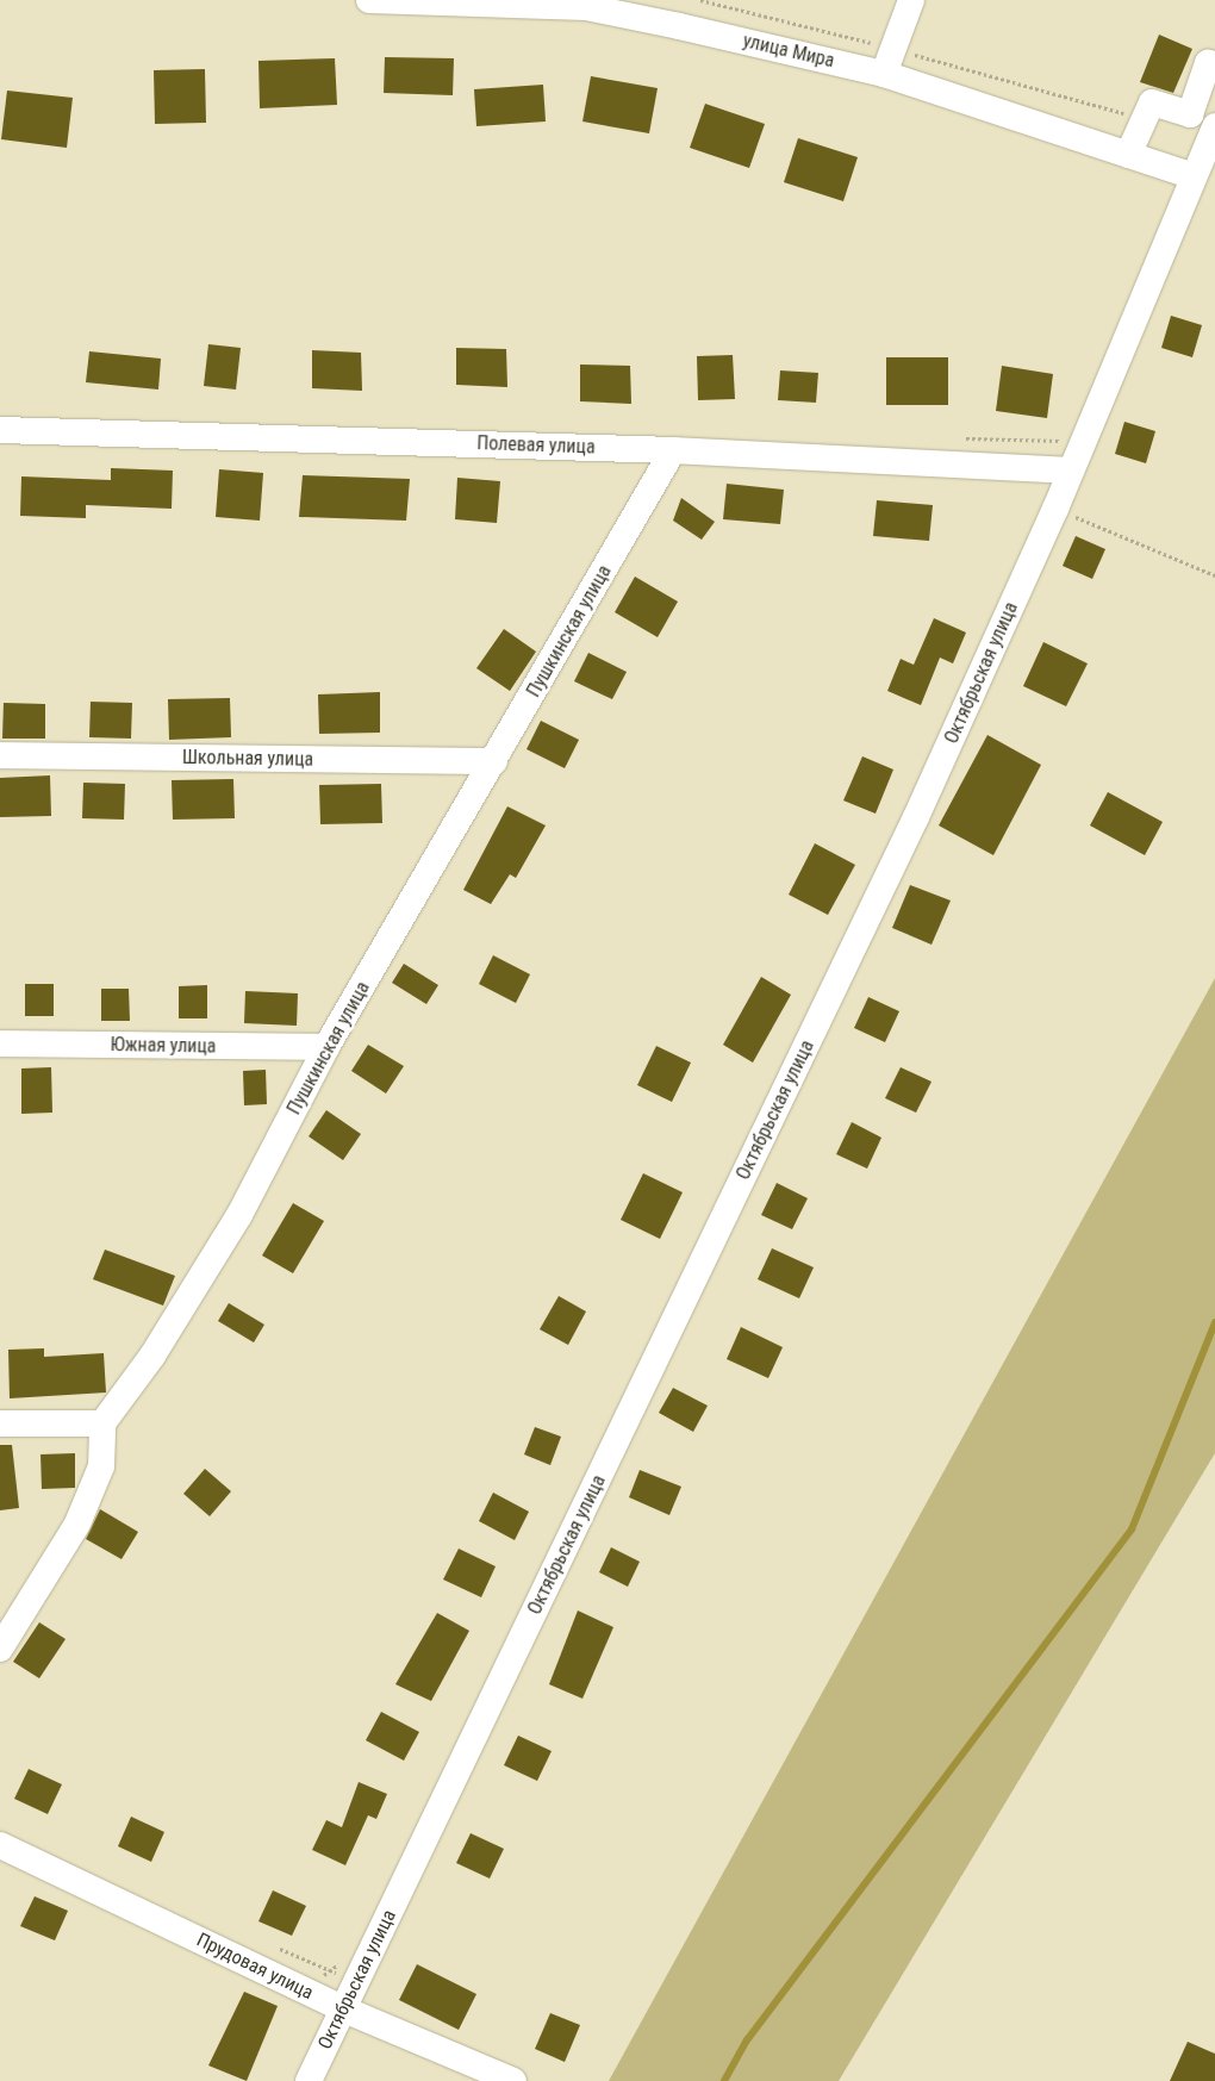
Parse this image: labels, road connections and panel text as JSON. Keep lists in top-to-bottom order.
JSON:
{
  "streets": {
    "street": [
      "улица Мира",
      "Полевая улица",
      "Пушкинская улица",
      "Октябрьская улица",
      "Школьная улица",
      "Южная улица",
      "Прудовая улица"
    ]
  },
  "crossings": [
    ["улица Мира", "Октябрьская улица"],
    ["Полевая улица", "Пушкинская улица"],
    ["Полевая улица", "Октябрьская улица"],
    ["Пушкинская улица", "Школьная улица"],
    ["Пушкинская улица", "Южная улица"],
    ["Октябрьская улица", "Прудовая улица"]
  ]
}
